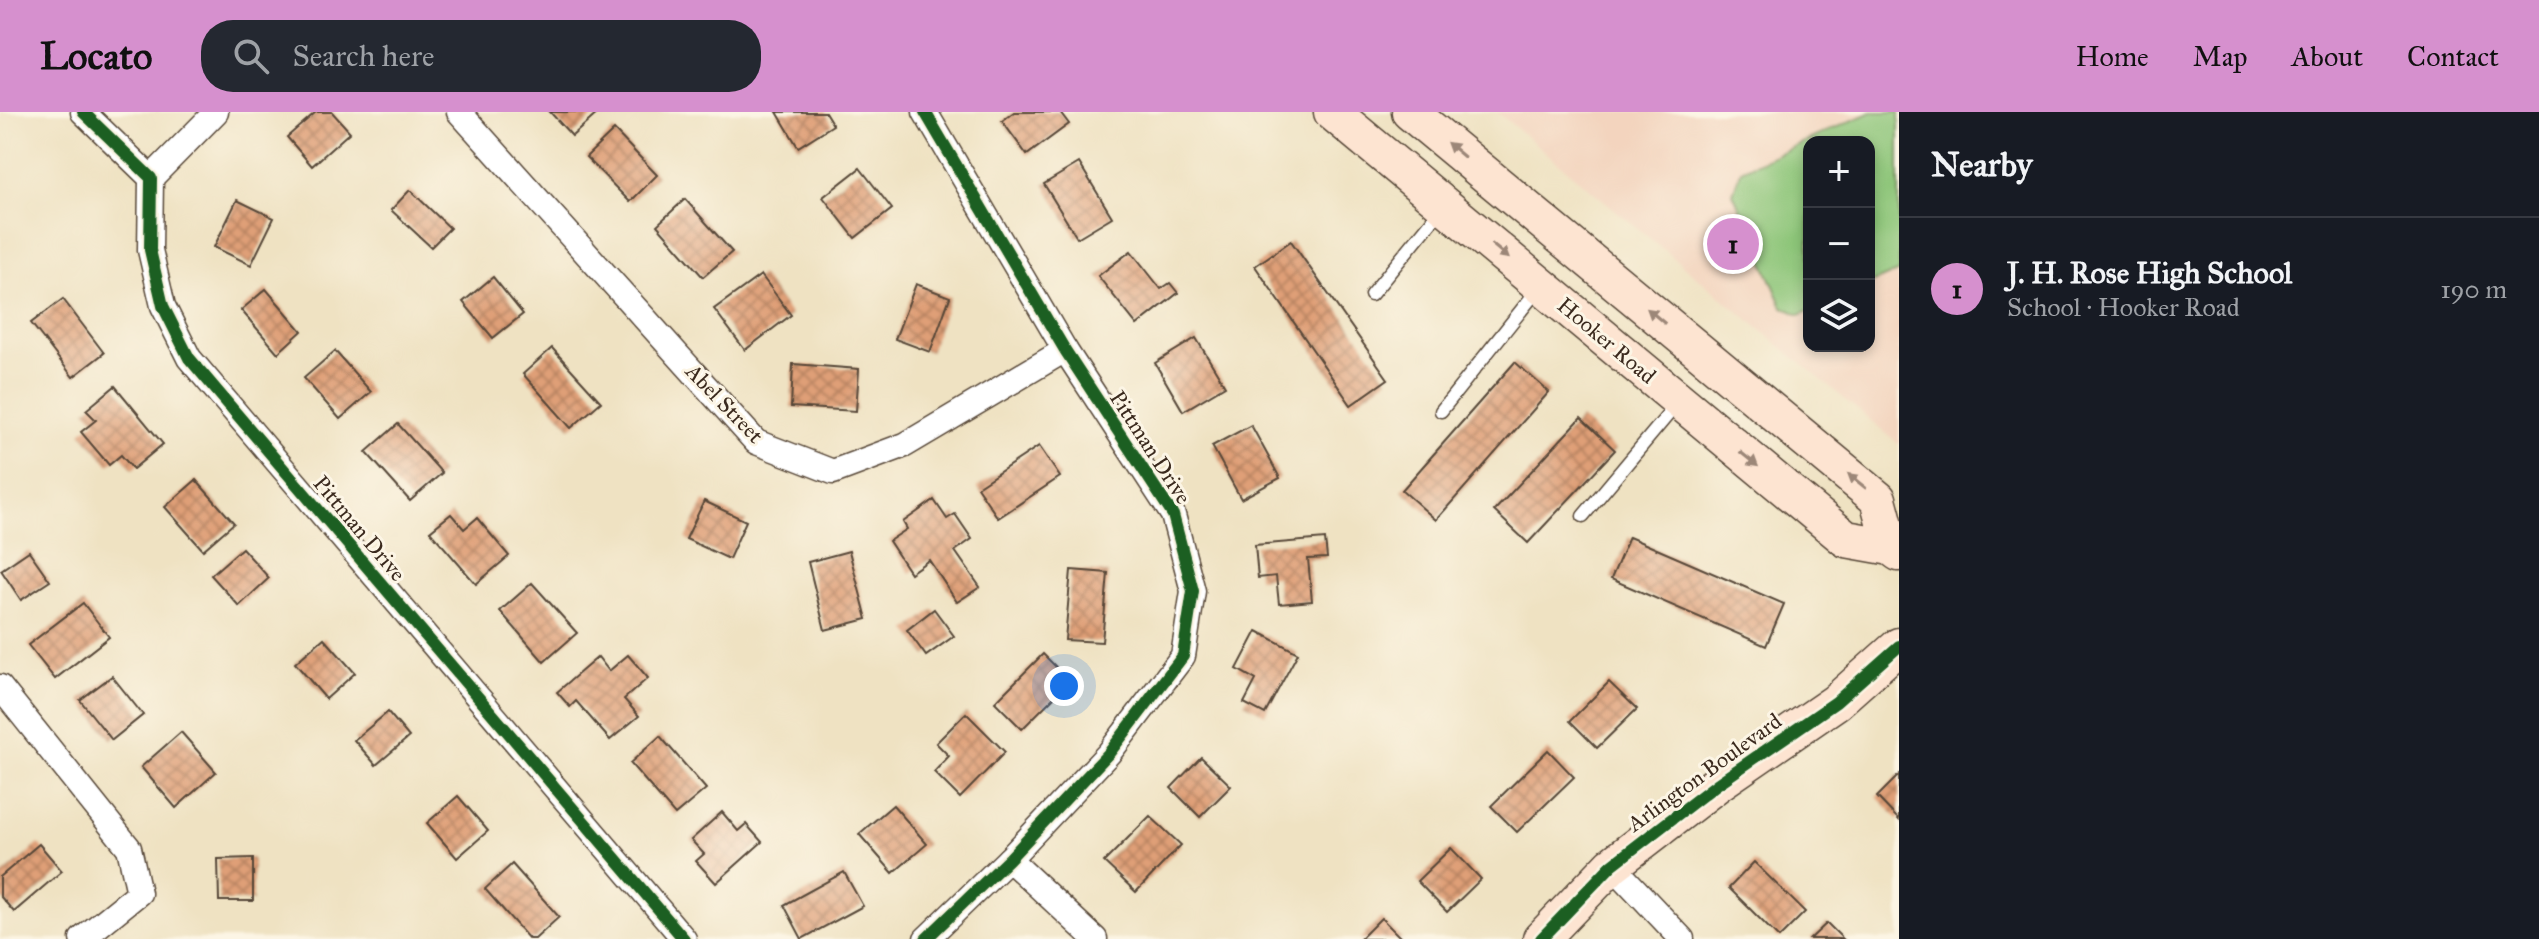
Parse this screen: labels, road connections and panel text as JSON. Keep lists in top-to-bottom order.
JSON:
{
  "streets": {
    "main road": ["Hooker Road", "Arlington Boulevard"],
    "street": ["Abel Street", "Pittman Drive"]
  },
  "crossings": [
    ["Abel Street", "Pittman Drive"]
  ],
  "page": {
    "header": "Locato",
    "search": "Search here",
    "nav": [
      "Home",
      "Map",
      "About",
      "Contact"
    ],
    "heading": "Nearby",
    "map_buttons": ["+", "−"],
    "pins": "1",
    "list": [
      {
        "mark": "1",
        "name": "J. H. Rose High School",
        "note": "School · Hooker Road",
        "value": "190 m"
      }
    ]
  }
}
